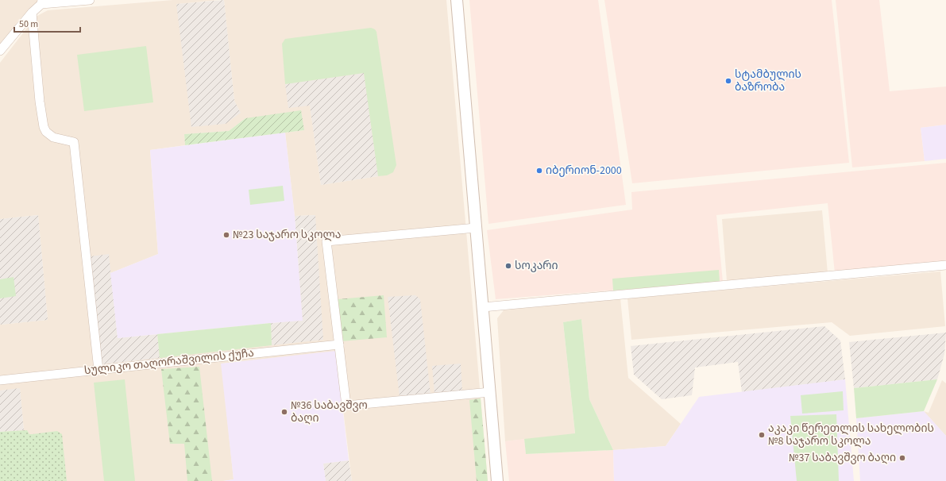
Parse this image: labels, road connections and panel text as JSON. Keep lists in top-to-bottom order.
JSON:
{
  "streets": {
    "street": ["სულიკო თაღორაშვილის ქუჩა"]
  },
  "places": [
    "სტამბულის ბაზრობა",
    "იბერიონ-2000",
    "№23 საჯარო სკოლა",
    "სოკარი",
    "№36 საბავშვო ბაღი",
    "აკაკი წერეთლის სახელობის №8 საჯარო სკოლა",
    "№37 საბავშვო ბაღი"
  ],
  "scale_bar": "50 m"
}
